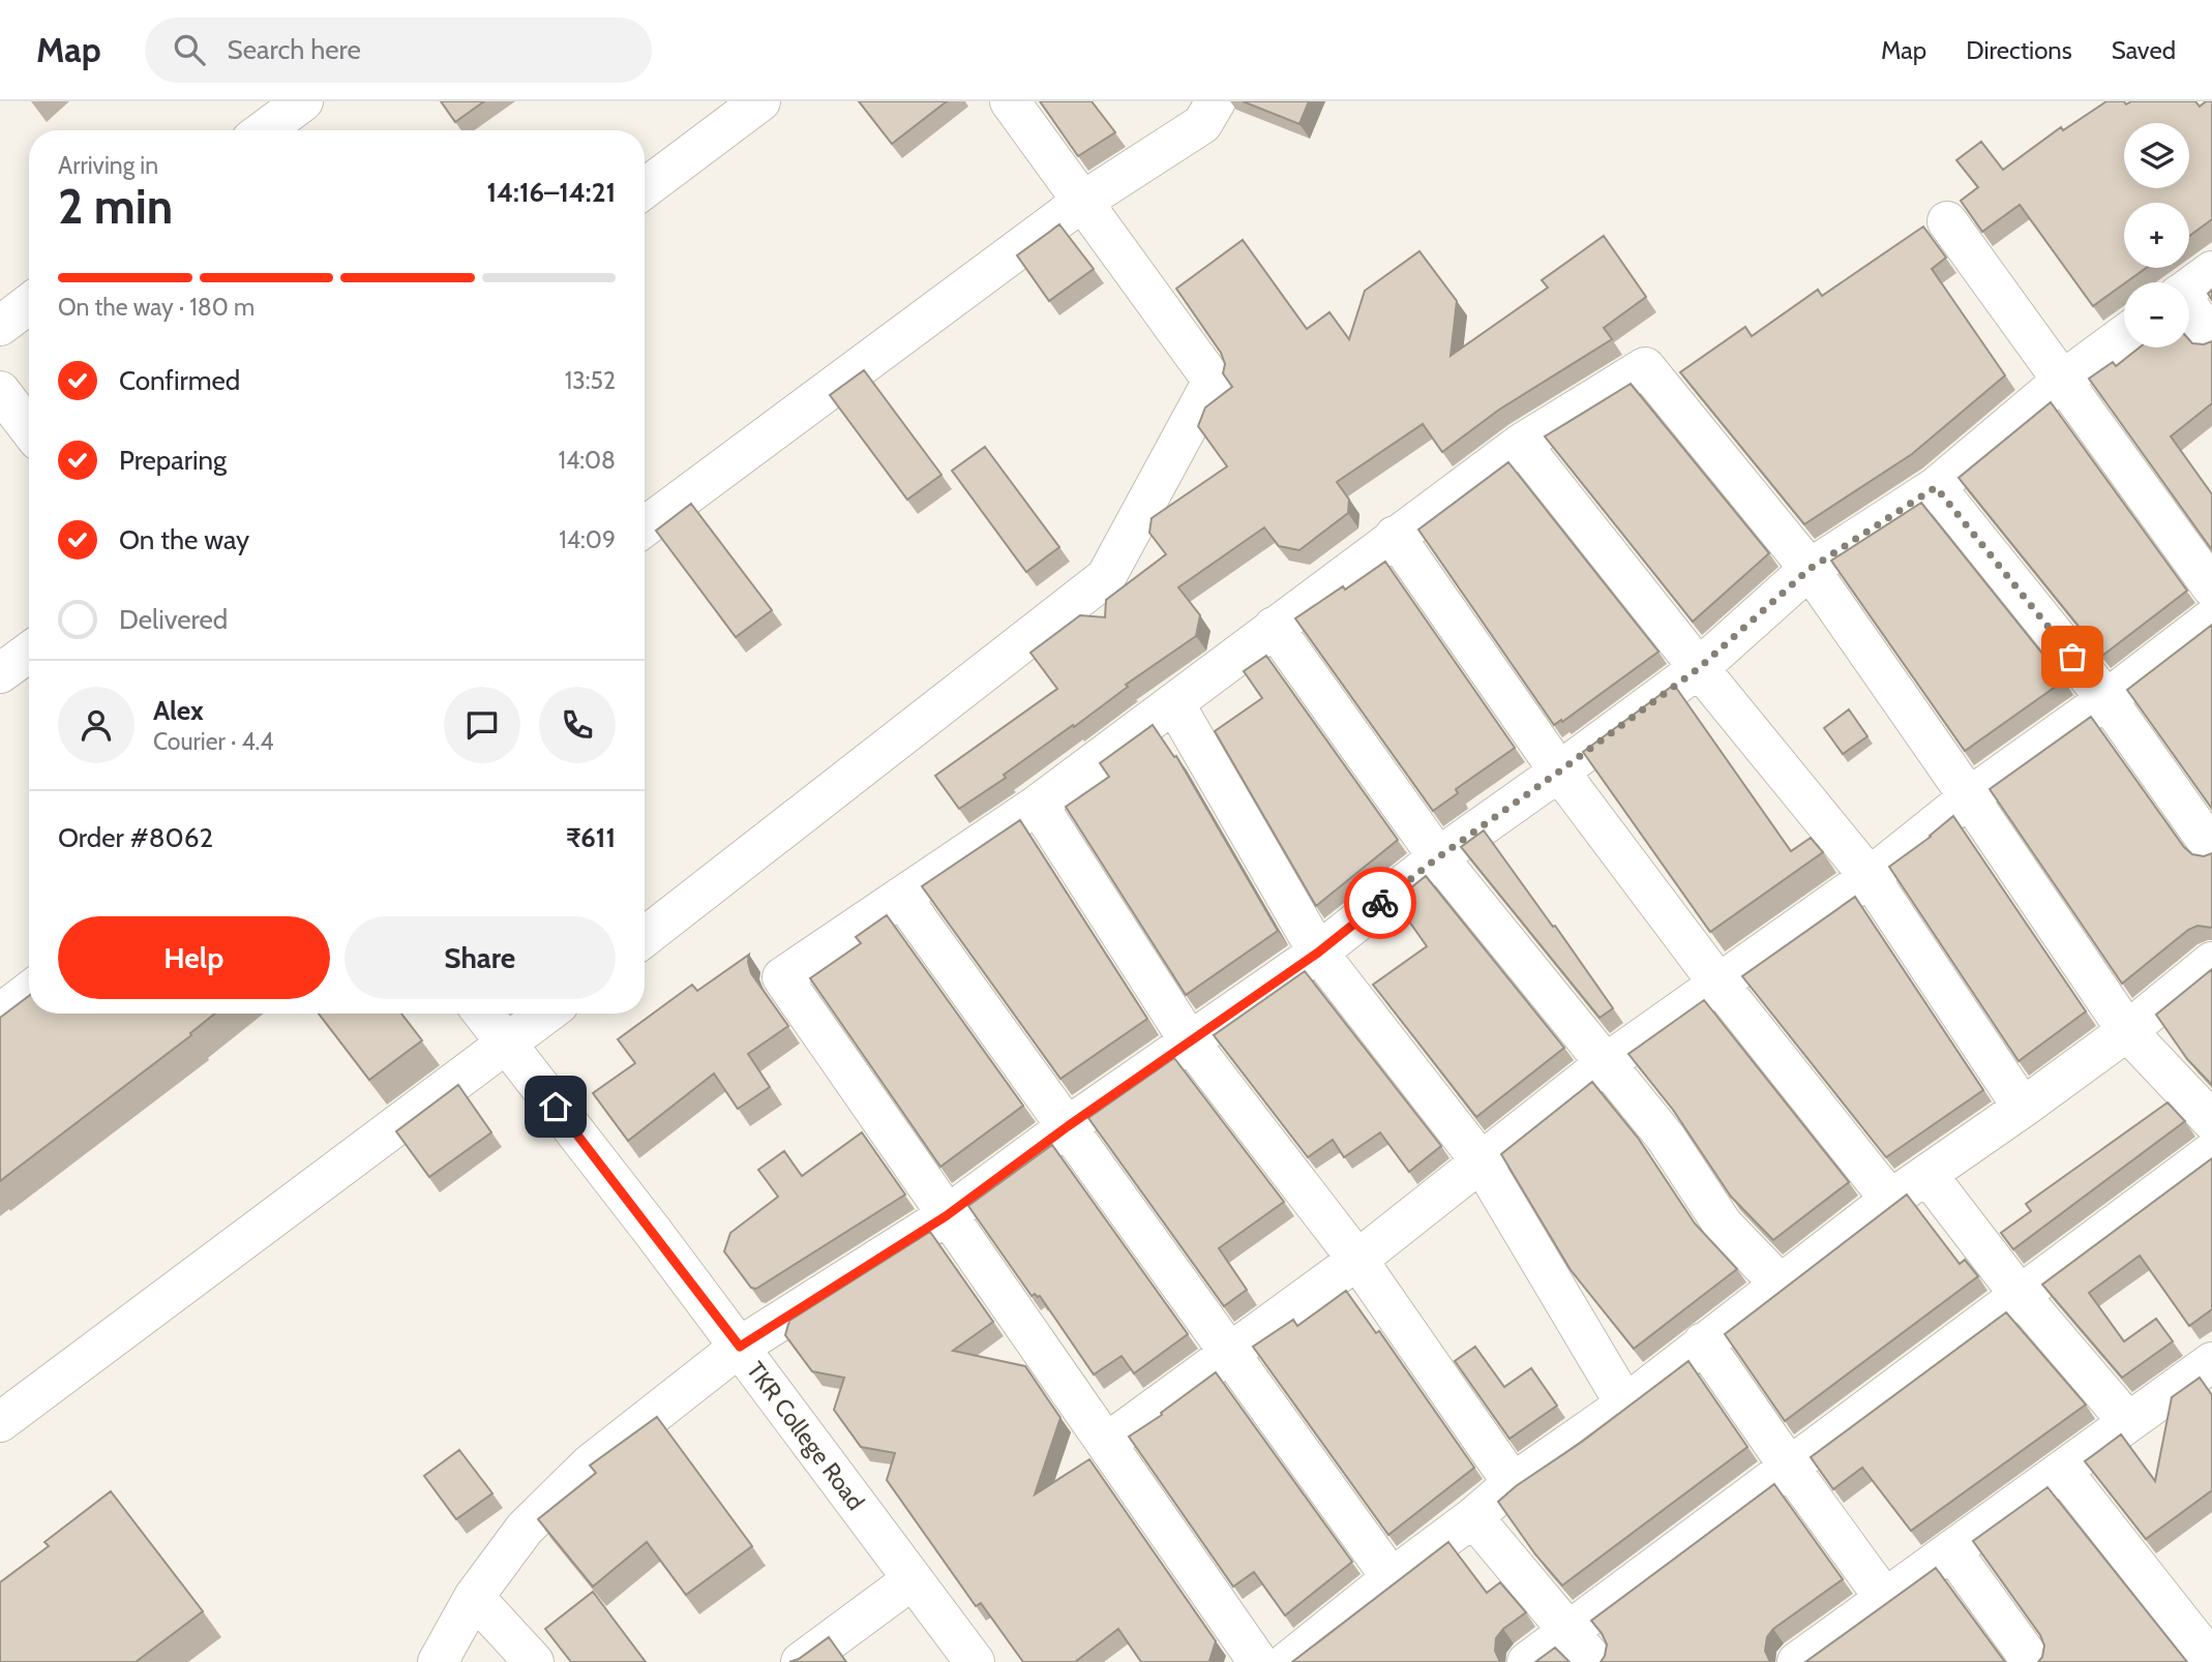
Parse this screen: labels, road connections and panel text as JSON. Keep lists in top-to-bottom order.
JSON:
{
  "streets": {
    "street": ["TKR College Road"]
  },
  "page": {
    "header": "Map",
    "search": "Search here",
    "nav": ["Map", "Directions", "Saved"],
    "map_buttons": ["+", "−"],
    "heading": ["2 min", "Arriving in", "14:16–14:21"],
    "panel": [
      "Alex",
      "Courier · 4.4",
      "Order #8062",
      "₹611"
    ],
    "bar": "On the way · 180 m",
    "list": [
      ["Confirmed", "13:52"],
      ["Preparing", "14:08"],
      ["On the way", "14:09"],
      "Delivered"
    ],
    "buttons": ["Help", "Share"]
  }
}
